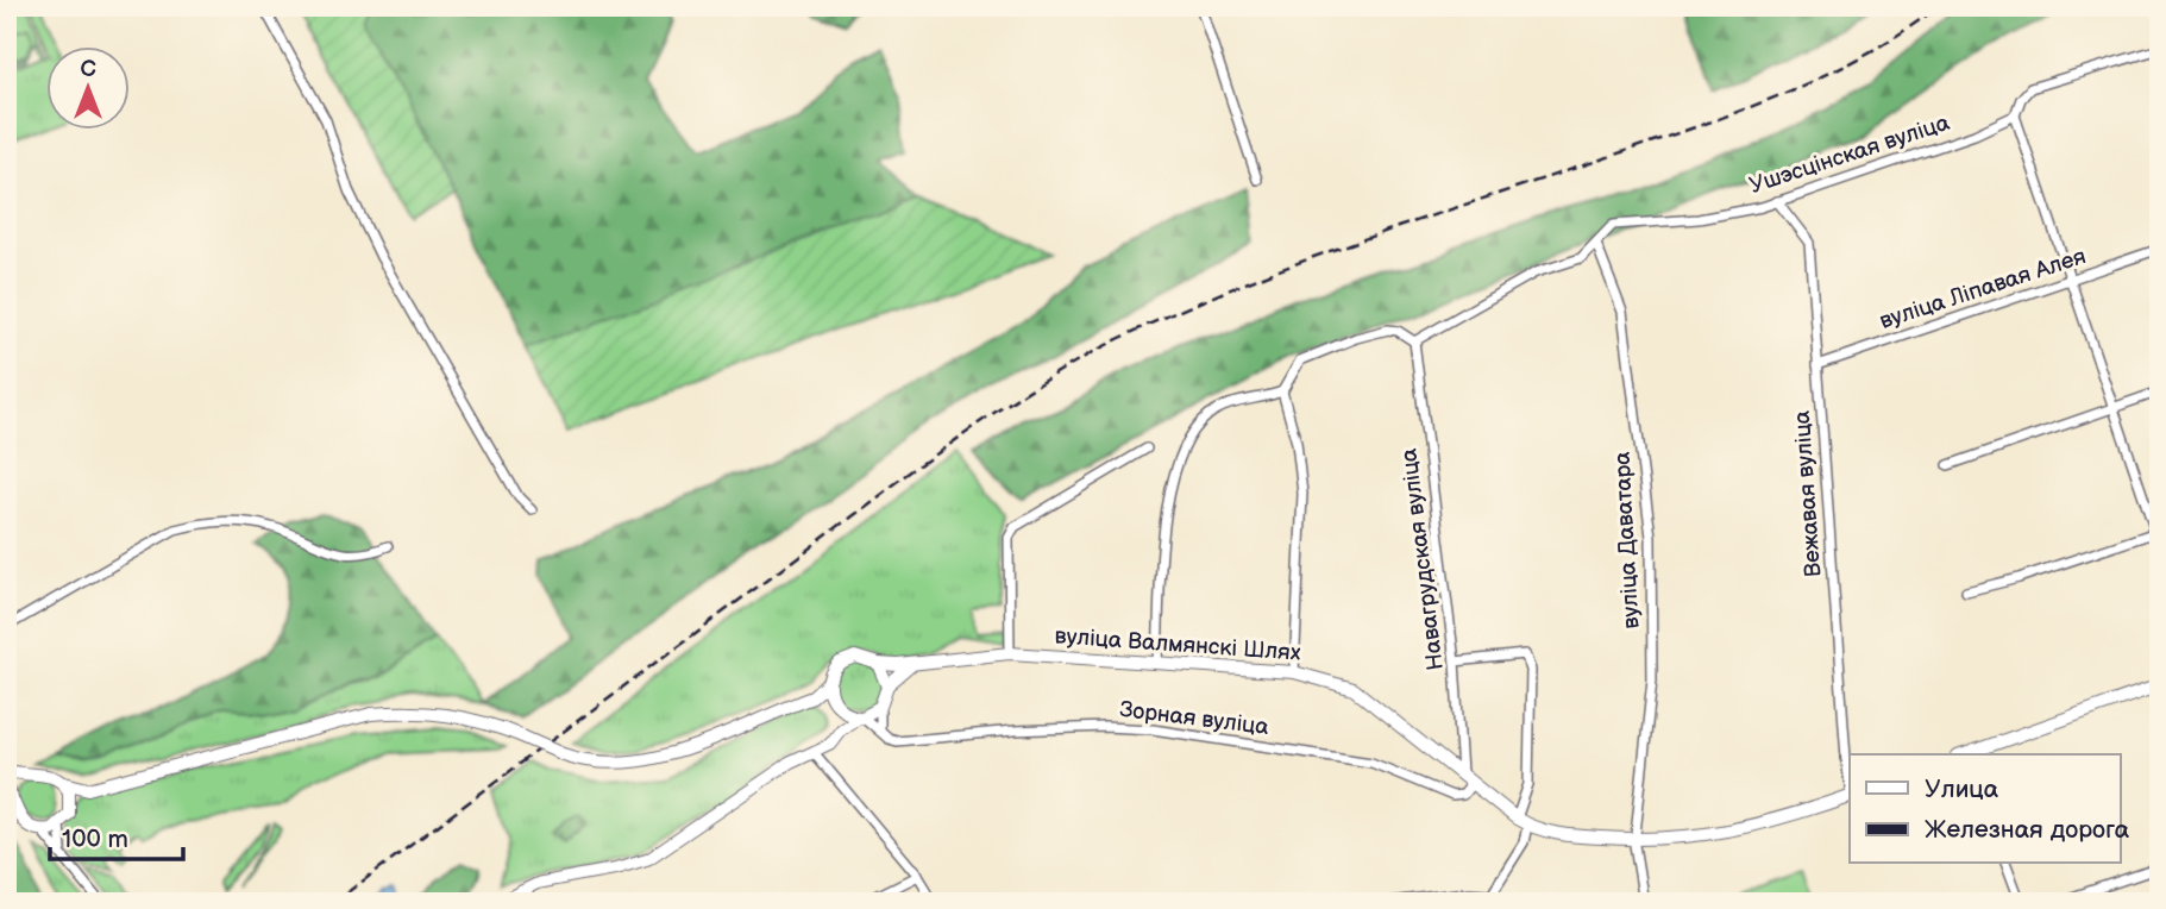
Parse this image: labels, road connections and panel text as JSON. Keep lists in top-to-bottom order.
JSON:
{
  "streets": {
    "main road": ["вуліца Валмянскі Шлях"],
    "street": [
      "Ушэсцінская вуліца",
      "вуліца Ліпавая Алея",
      "Вежавая вуліца",
      "вуліца Даватара",
      "Навагрудская вуліца",
      "Зорная вуліца"
    ]
  },
  "crossings": [
    ["Ушэсцінская вуліца", "Вежавая вуліца"],
    ["Ушэсцінская вуліца", "вуліца Даватара"],
    ["Ушэсцінская вуліца", "Навагрудская вуліца"],
    ["вуліца Ліпавая Алея", "Вежавая вуліца"],
    ["вуліца Даватара", "вуліца Валмянскі Шлях"],
    ["Навагрудская вуліца", "вуліца Валмянскі Шлях"],
    ["вуліца Валмянскі Шлях", "Зорная вуліца"]
  ],
  "legend": ["Улица", "Железная дорога"],
  "scale_bar": "100 m",
  "north": "top"
}
